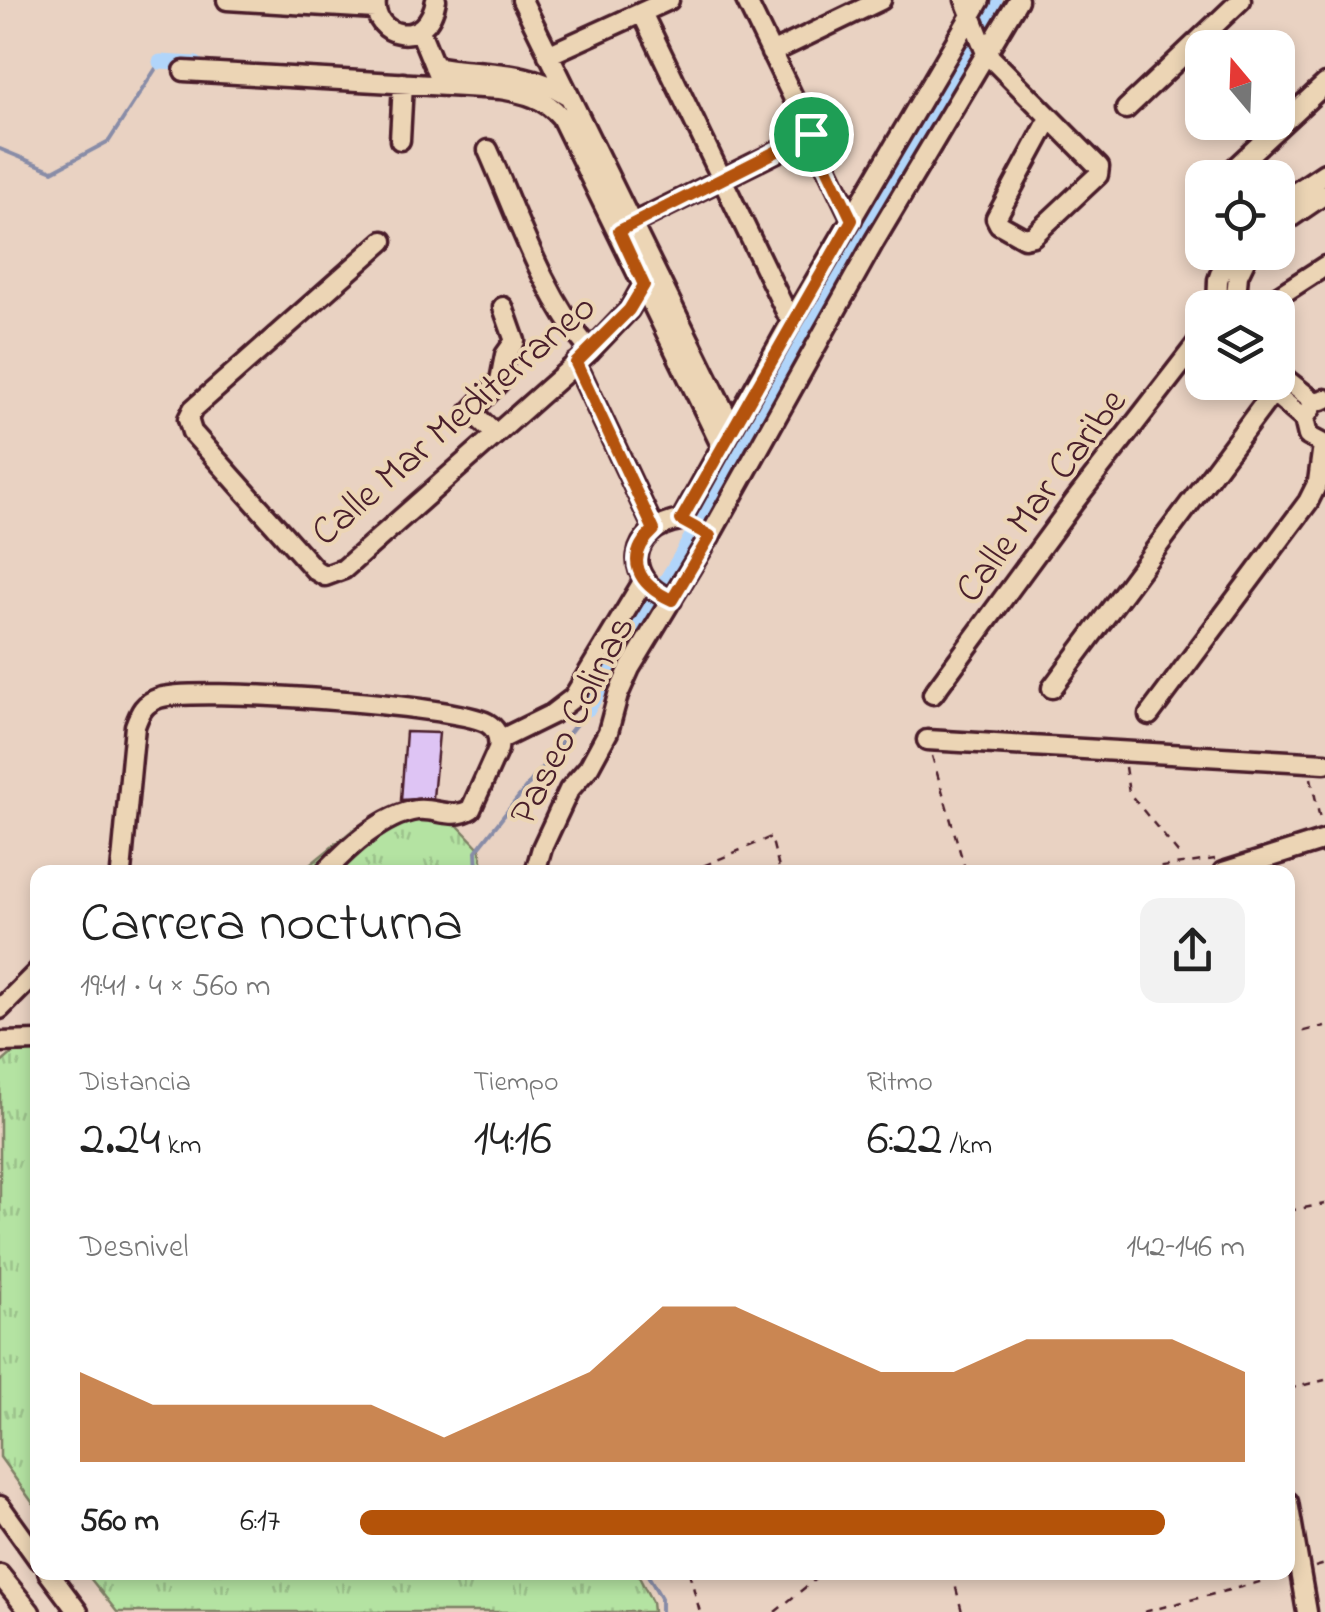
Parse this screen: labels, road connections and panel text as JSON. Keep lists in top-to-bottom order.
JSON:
{
  "streets": {
    "street": ["Calle Mar Mediterraneo", "Calle Mar Caribe", "Paseo Colinas"]
  },
  "north": "top",
  "page": {
    "heading": ["Carrera nocturna", "19:41 · 4 × 560 m"],
    "stats": [
      ["Distancia", "2.24 km"],
      ["Tiempo", "14:16"],
      ["Ritmo", "6:22 /km"]
    ],
    "chart": ["Desnivel", "142–146 m"],
    "list": [
      {
        "name": "560 m",
        "note": "6:17"
      }
    ]
  }
}
